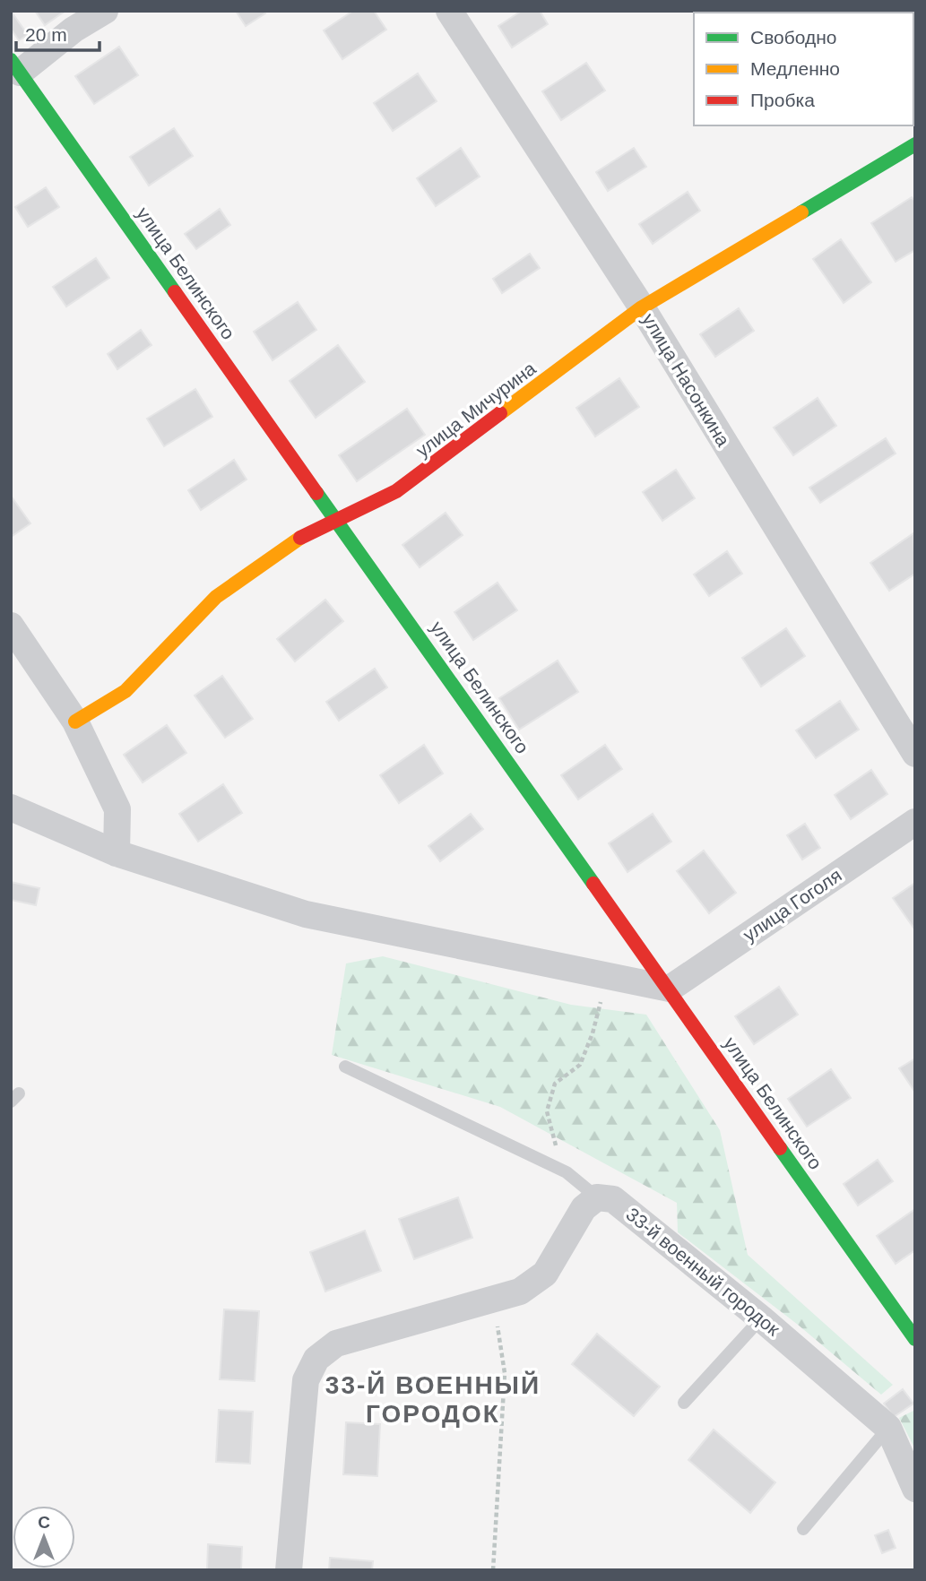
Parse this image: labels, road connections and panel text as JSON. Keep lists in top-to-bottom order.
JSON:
{
  "streets": {
    "street": [
      "улица Белинского",
      "улица Насонкина",
      "улица Мичурина",
      "улица Гоголя",
      "33-й военный городок"
    ]
  },
  "crossings": [
    ["улица Белинского", "улица Мичурина"],
    ["улица Белинского", "улица Гоголя"],
    ["улица Насонкина", "улица Мичурина"]
  ],
  "districts": ["33-Й ВОЕННЫЙ ГОРОДОК"],
  "legend": ["Свободно", "Медленно", "Пробка"],
  "scale_bar": "20 m",
  "north": "top"
}
